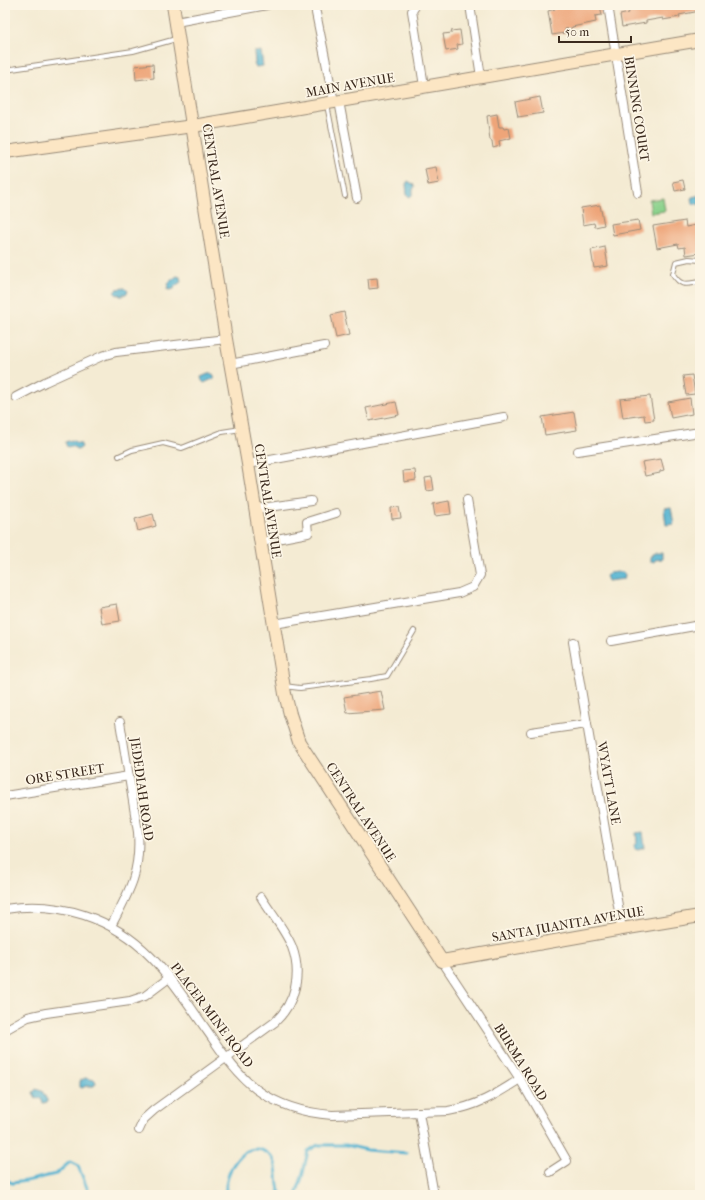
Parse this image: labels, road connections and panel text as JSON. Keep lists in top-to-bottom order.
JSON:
{
  "streets": {
    "street": [
      "MAIN AVENUE",
      "BINNING COURT",
      "CENTRAL AVENUE",
      "ORE STREET",
      "WYATT LANE",
      "JEDEDIAH ROAD",
      "SANTA JUANITA AVENUE",
      "PLACER MINE ROAD",
      "BURMA ROAD"
    ]
  },
  "crossings": [
    ["MAIN AVENUE", "BINNING COURT"],
    ["MAIN AVENUE", "CENTRAL AVENUE"],
    ["CENTRAL AVENUE", "SANTA JUANITA AVENUE"],
    ["CENTRAL AVENUE", "BURMA ROAD"],
    ["ORE STREET", "JEDEDIAH ROAD"],
    ["WYATT LANE", "SANTA JUANITA AVENUE"],
    ["JEDEDIAH ROAD", "PLACER MINE ROAD"],
    ["SANTA JUANITA AVENUE", "BURMA ROAD"],
    ["PLACER MINE ROAD", "BURMA ROAD"]
  ],
  "scale_bar": "50 m"
}
